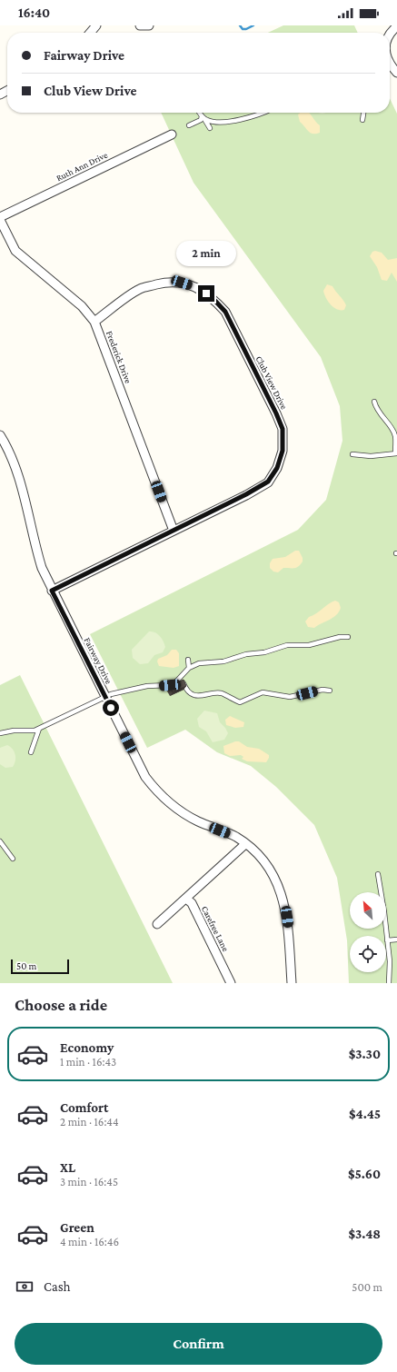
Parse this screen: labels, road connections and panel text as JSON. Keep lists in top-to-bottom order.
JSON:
{
  "streets": {
    "street": [
      "Ruth Ann Drive",
      "Frederick Drive",
      "Club View Drive",
      "Fairway Drive",
      "Carefree Lane"
    ]
  },
  "crossings": [
    ["Frederick Drive", "Club View Drive"],
    ["Club View Drive", "Fairway Drive"]
  ],
  "scale_bar": "50 m",
  "north": "top left",
  "page": {
    "status": "16:40",
    "banner": ["Fairway Drive", "Club View Drive"],
    "bubble": "2 min",
    "scale": "50 m",
    "heading": "Choose a ride",
    "list": [
      {
        "name": "Economy",
        "note": "1 min · 16:43",
        "value": "$3.30"
      },
      {
        "name": "Comfort",
        "note": "2 min · 16:44",
        "value": "$4.45"
      },
      {
        "name": "XL",
        "note": "3 min · 16:45",
        "value": "$5.60"
      },
      {
        "name": "Green",
        "note": "4 min · 16:46",
        "value": "$3.48"
      }
    ],
    "pay": ["Cash", "500 m"],
    "buttons": "Confirm"
  }
}
